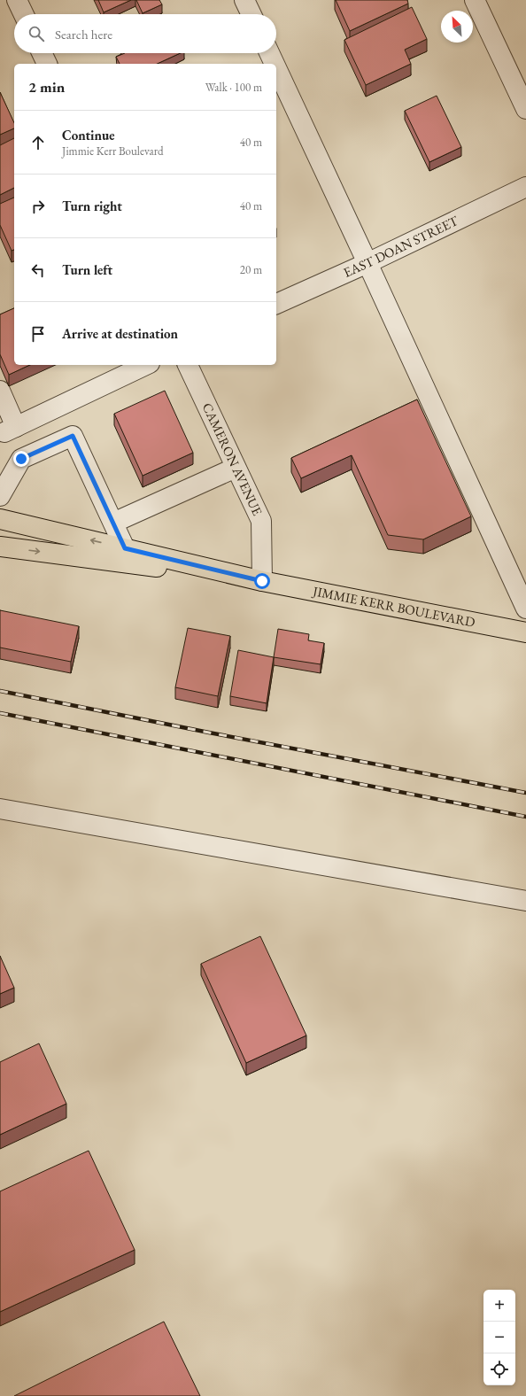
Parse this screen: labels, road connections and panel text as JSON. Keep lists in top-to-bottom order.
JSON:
{
  "streets": {
    "main road": ["JIMMIE KERR BOULEVARD"],
    "street": ["EAST DOAN STREET", "CAMERON AVENUE"]
  },
  "crossings": [
    ["CAMERON AVENUE", "JIMMIE KERR BOULEVARD"]
  ],
  "north": "top left",
  "page": {
    "search": "Search here",
    "heading": ["2 min", "Walk · 100 m"],
    "list": [
      ["Continue", "Jimmie Kerr Boulevard", "40 m"],
      ["Turn right", "40 m"],
      ["Turn left", "20 m"],
      "Arrive at destination"
    ],
    "map_buttons": ["+", "−"]
  }
}
